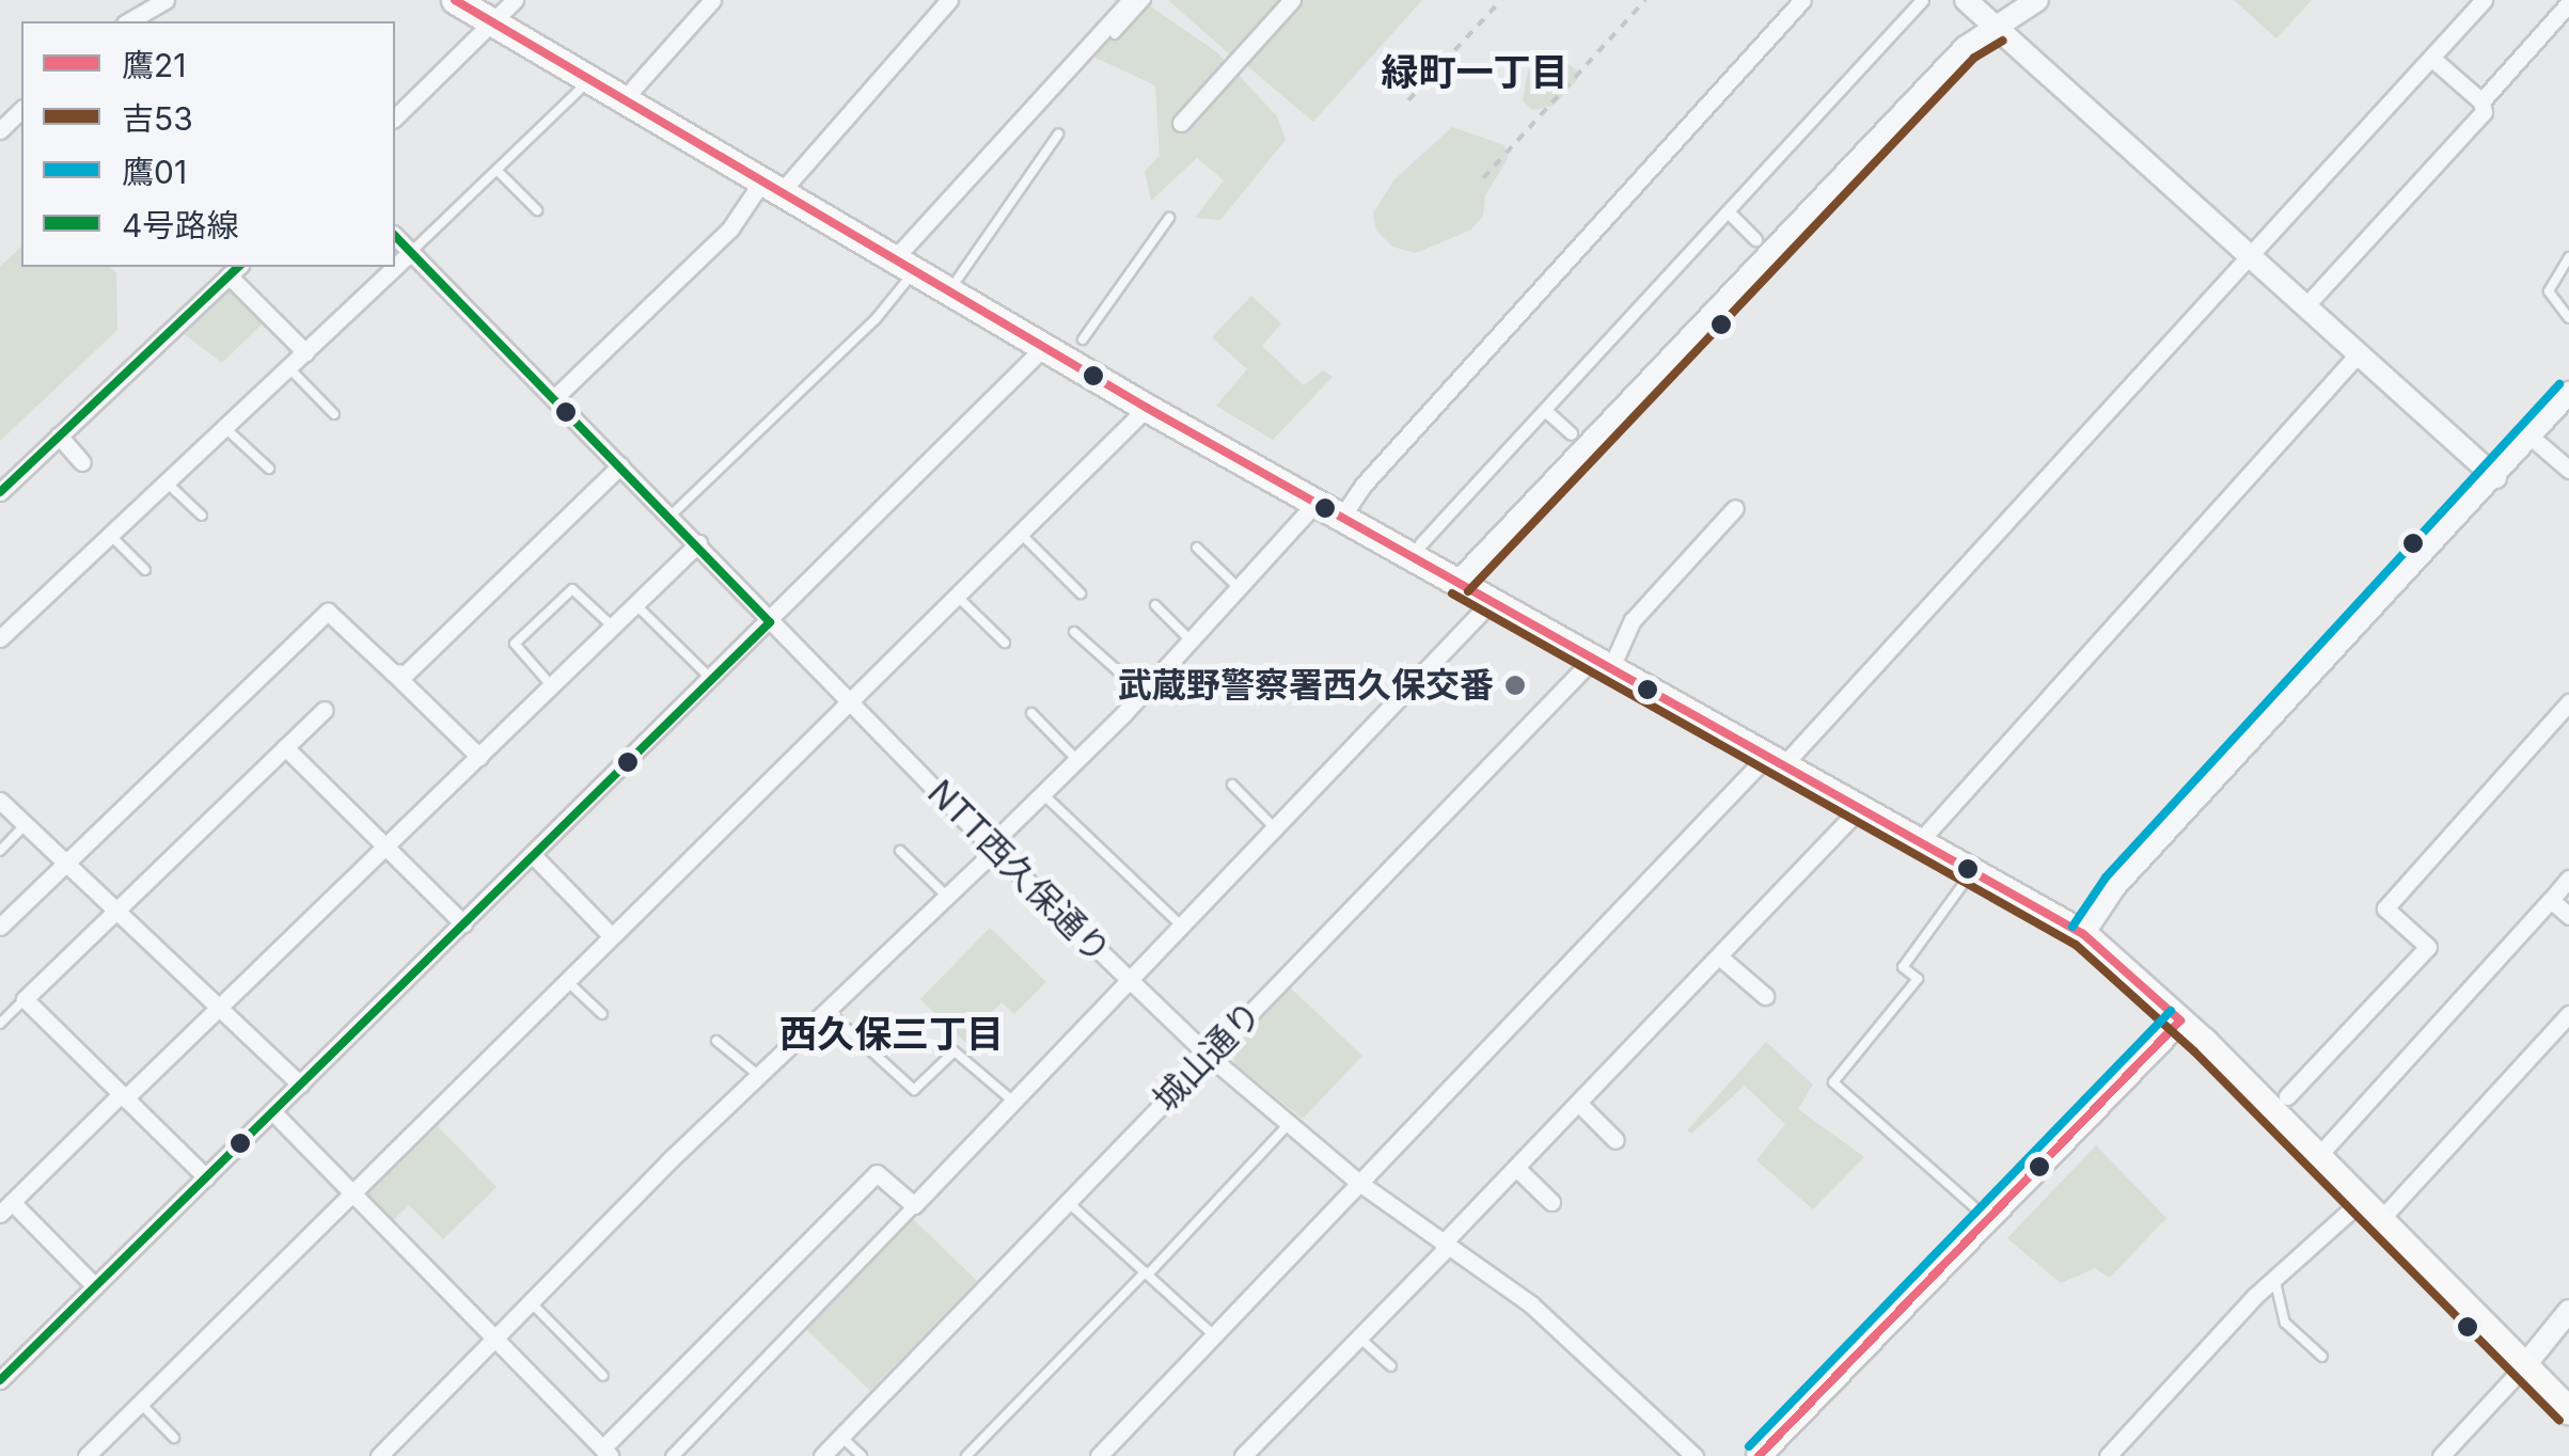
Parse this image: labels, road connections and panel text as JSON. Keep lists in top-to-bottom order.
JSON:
{
  "streets": {
    "street": ["NTT西久保通り", "城山通り"]
  },
  "crossings": [
    ["NTT西久保通り", "城山通り"]
  ],
  "districts": ["緑町一丁目", "西久保三丁目"],
  "places": ["武蔵野警察署西久保交番"],
  "lines": [
    "transit line 鷹21",
    "transit line 吉53",
    "transit line 4号路線",
    "transit line 鷹01"
  ],
  "legend": [
    "鷹21",
    "吉53",
    "鷹01",
    "4号路線"
  ]
}
